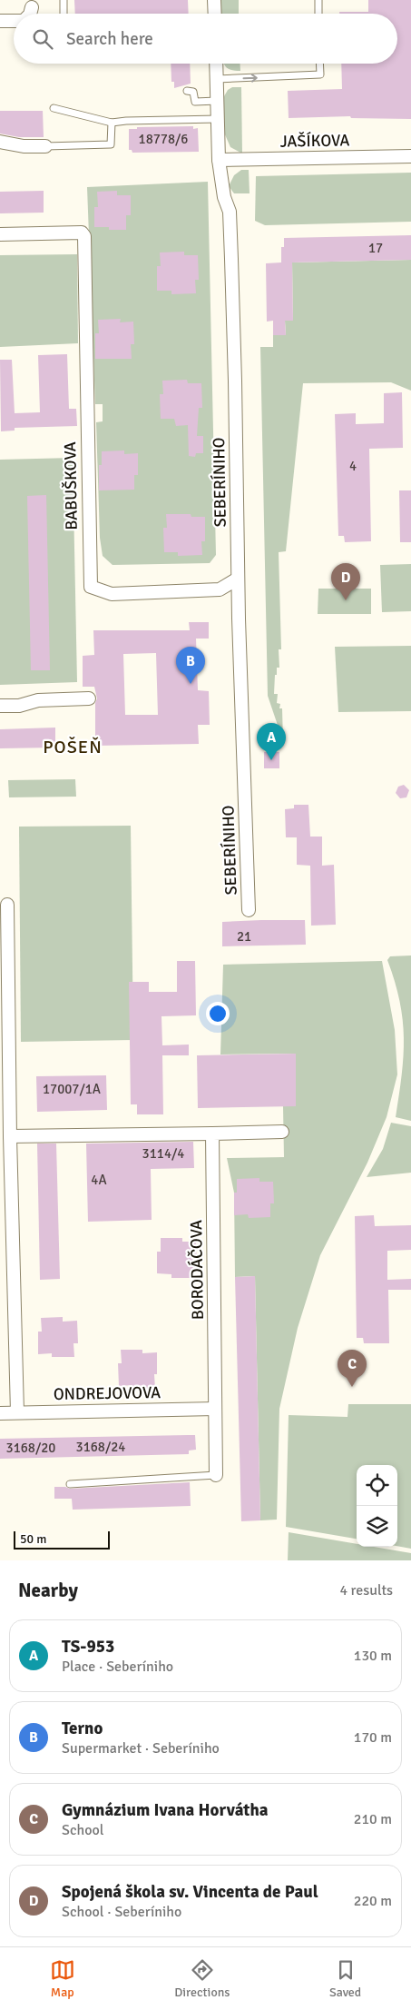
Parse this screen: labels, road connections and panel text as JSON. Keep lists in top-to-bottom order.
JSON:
{
  "streets": {
    "street": [
      "JAŠÍKOVA",
      "SEBERÍNIHO",
      "BABUŠKOVA",
      "BORODÁČOVA",
      "ONDREJOVOVA"
    ]
  },
  "crossings": [
    ["JAŠÍKOVA", "SEBERÍNIHO"],
    ["SEBERÍNIHO", "BABUŠKOVA"],
    ["BORODÁČOVA", "ONDREJOVOVA"]
  ],
  "districts": ["POŠEŇ"],
  "house_numbers": [
    "18778/6",
    "17",
    "4",
    "21",
    "17007/1A",
    "3114/4",
    "4A",
    "3168/24",
    "3168/20"
  ],
  "scale_bar": "50 m",
  "page": {
    "search": "Search here",
    "pins": [
      "D",
      "B",
      "A",
      "C"
    ],
    "scale": "50 m",
    "heading": ["Nearby", "4 results"],
    "list": [
      {
        "mark": "A",
        "name": "TS-953",
        "note": "Place · Seberíniho",
        "value": "130 m"
      },
      {
        "mark": "B",
        "name": "Terno",
        "note": "Supermarket · Seberíniho",
        "value": "170 m"
      },
      {
        "mark": "C",
        "name": "Gymnázium Ivana Horvátha",
        "note": "School",
        "value": "210 m"
      },
      {
        "mark": "D",
        "name": "Spojená škola sv. Vincenta de Paul",
        "note": "School · Seberíniho",
        "value": "220 m"
      }
    ],
    "nav": ["Map", "Directions", "Saved"]
  }
}
